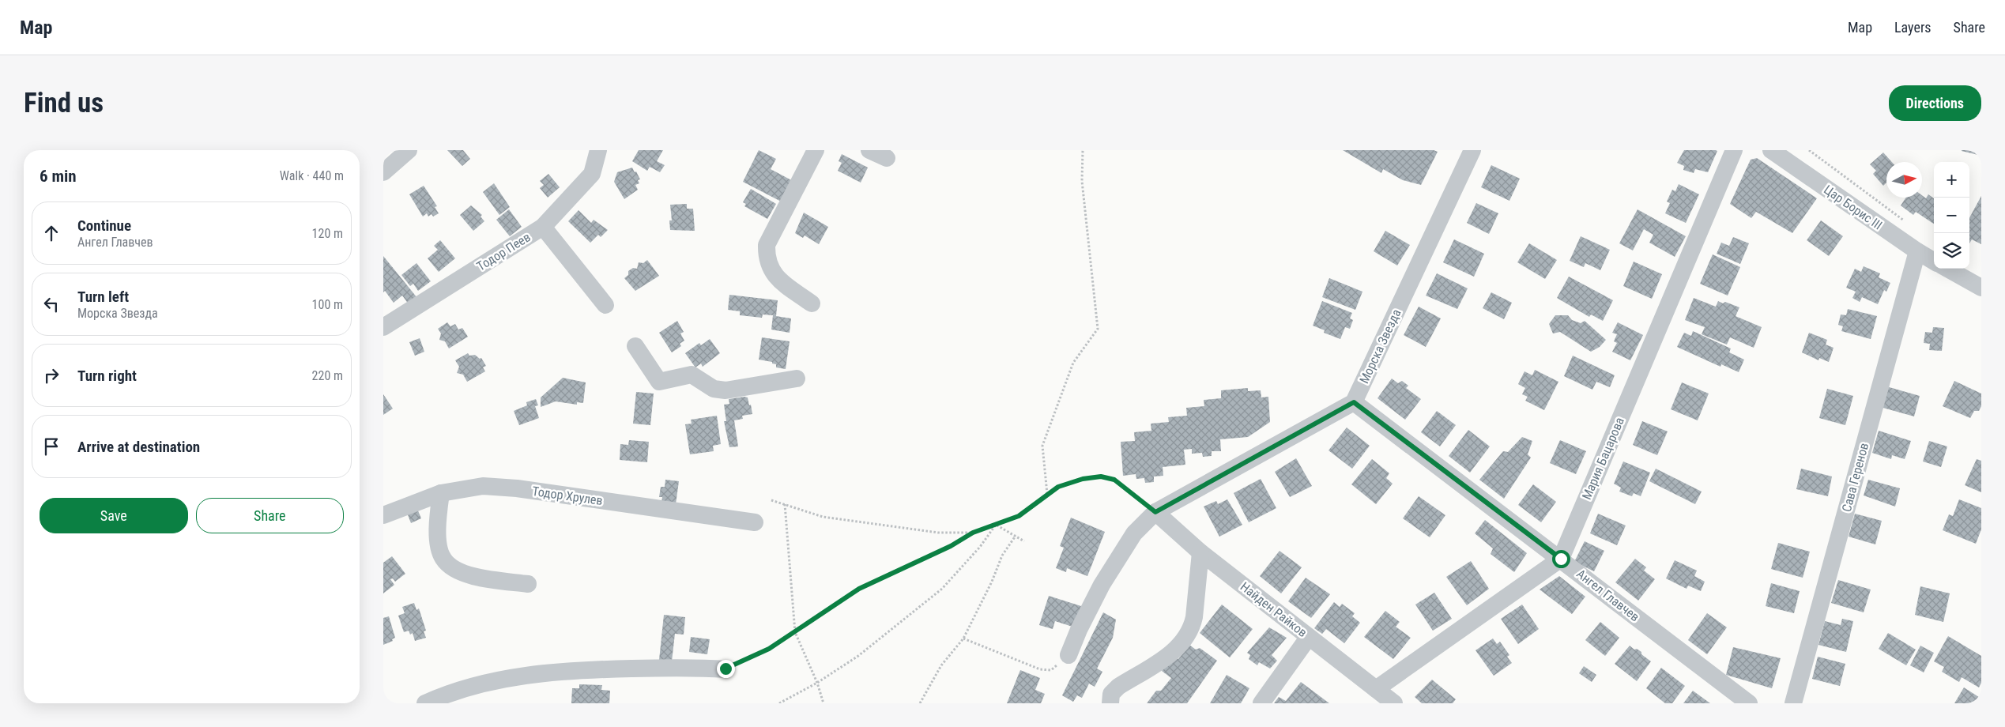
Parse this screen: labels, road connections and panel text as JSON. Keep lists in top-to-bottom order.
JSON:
{
  "streets": {
    "street": [
      "Цар Борис III",
      "Тодор Пеев",
      "Морска Звезда",
      "Мария Бацарова",
      "Сава Геренов",
      "Тодор Хрулев",
      "Ангел Главчев",
      "Найден Райков"
    ]
  },
  "crossings": [
    ["Цар Борис III", "Сава Геренов"],
    ["Морска Звезда", "Ангел Главчев"],
    ["Мария Бацарова", "Ангел Главчев"]
  ],
  "north": "right",
  "page": {
    "header": "Map",
    "nav": ["Map", "Layers", "Share"],
    "buttons": [
      "Directions",
      ["Save", "Share"]
    ],
    "title": "Find us",
    "heading": ["6 min", "Walk · 440 m"],
    "map_buttons": ["+", "−"],
    "list": [
      ["Continue", "Ангел Главчев", "120 m"],
      ["Turn left", "Морска Звезда", "100 m"],
      ["Turn right", "220 m"],
      "Arrive at destination"
    ]
  }
}
